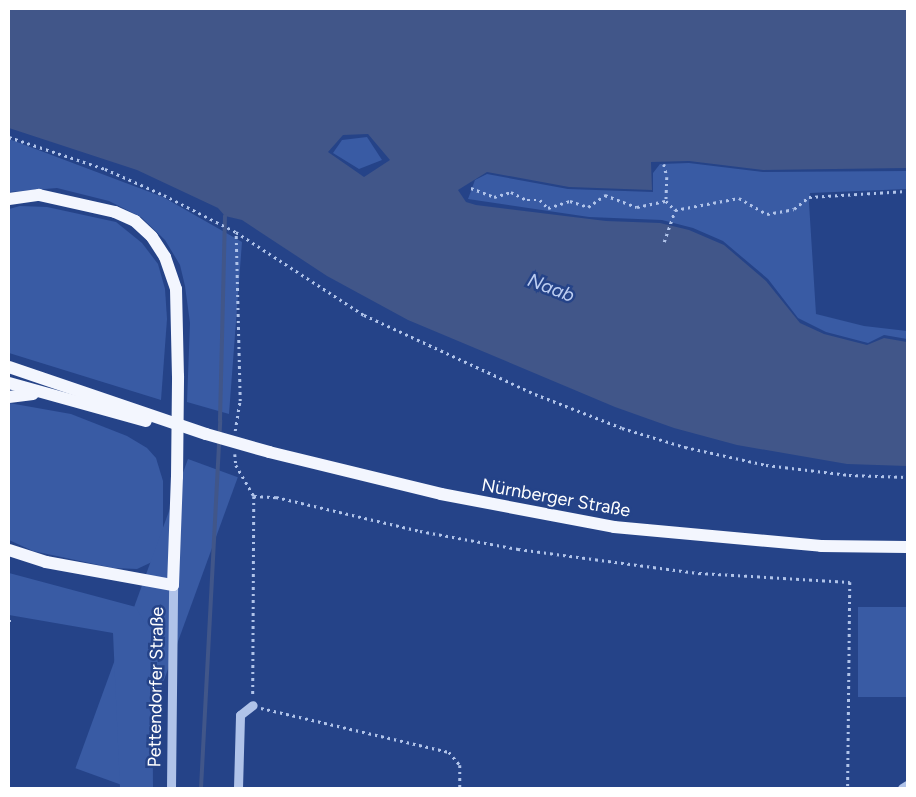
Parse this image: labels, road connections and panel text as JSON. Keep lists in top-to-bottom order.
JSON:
{
  "streets": {
    "main road": ["Nürnberger Straße"],
    "street": ["Pettendorfer Straße"]
  },
  "water": ["Naab"]
}
